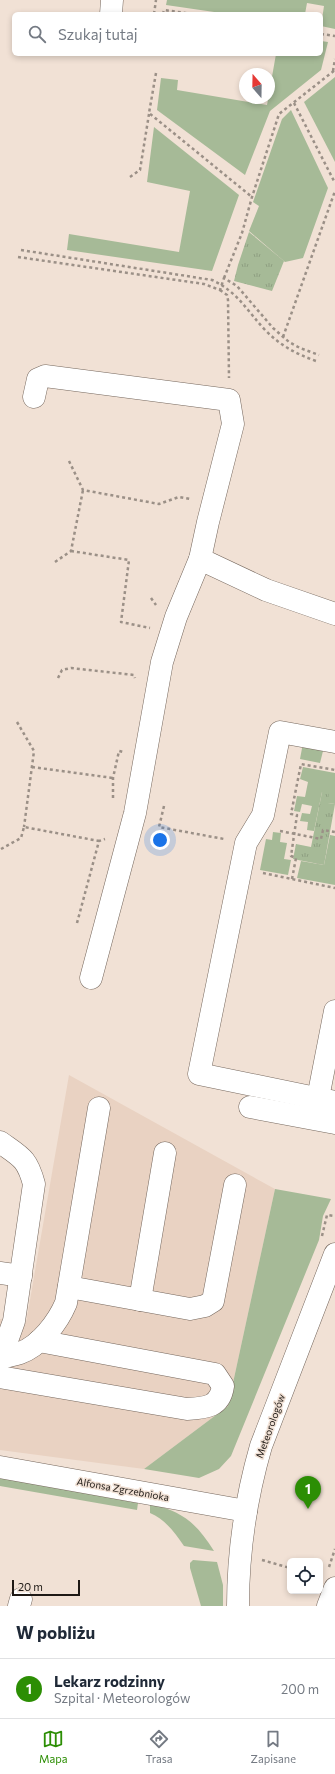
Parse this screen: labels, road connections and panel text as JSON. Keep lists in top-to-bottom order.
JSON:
{
  "streets": {
    "street": ["Meteorologów", "Alfonsa Zgrzebnioka"]
  },
  "crossings": [
    ["Meteorologów", "Alfonsa Zgrzebnioka"]
  ],
  "scale_bar": "20 m",
  "north": "top",
  "page": {
    "search": "Szukaj tutaj",
    "pins": "1",
    "scale": "20 m",
    "heading": "W pobliżu",
    "list": [
      {
        "mark": "1",
        "name": "Lekarz rodzinny",
        "note": "Szpital · Meteorologów",
        "value": "200 m"
      }
    ],
    "nav": ["Mapa", "Trasa", "Zapisane"]
  }
}
